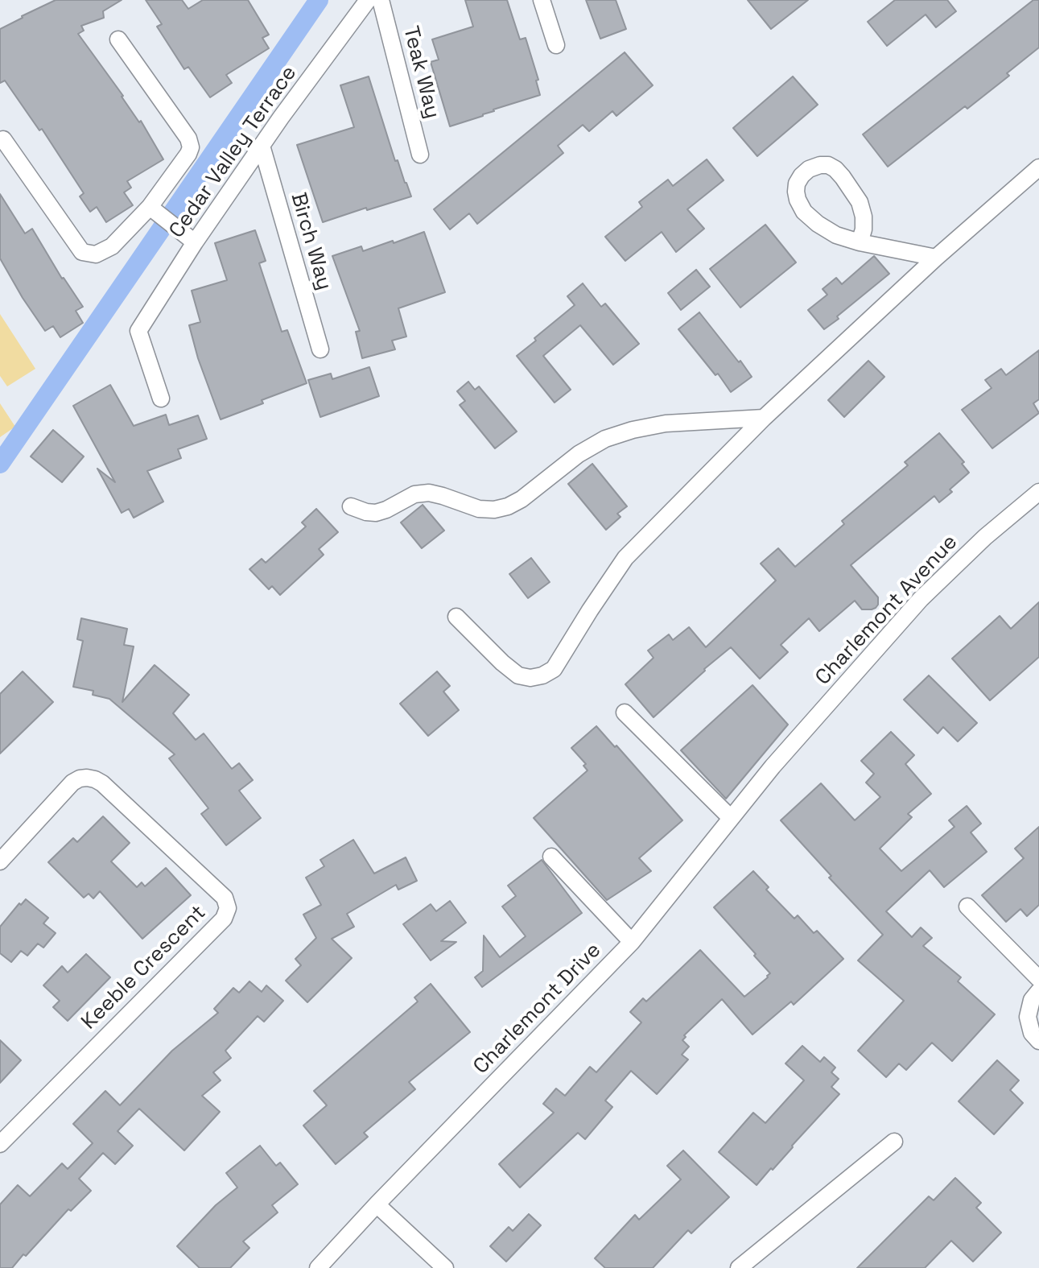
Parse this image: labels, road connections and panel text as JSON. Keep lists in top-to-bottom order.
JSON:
{
  "streets": {
    "street": [
      "Teak Way",
      "Cedar Valley Terrace",
      "Birch Way",
      "Charlemont Avenue",
      "Keeble Crescent",
      "Charlemont Drive"
    ]
  },
  "crossings": [
    ["Cedar Valley Terrace", "Birch Way"],
    ["Charlemont Avenue", "Charlemont Drive"]
  ]
}
